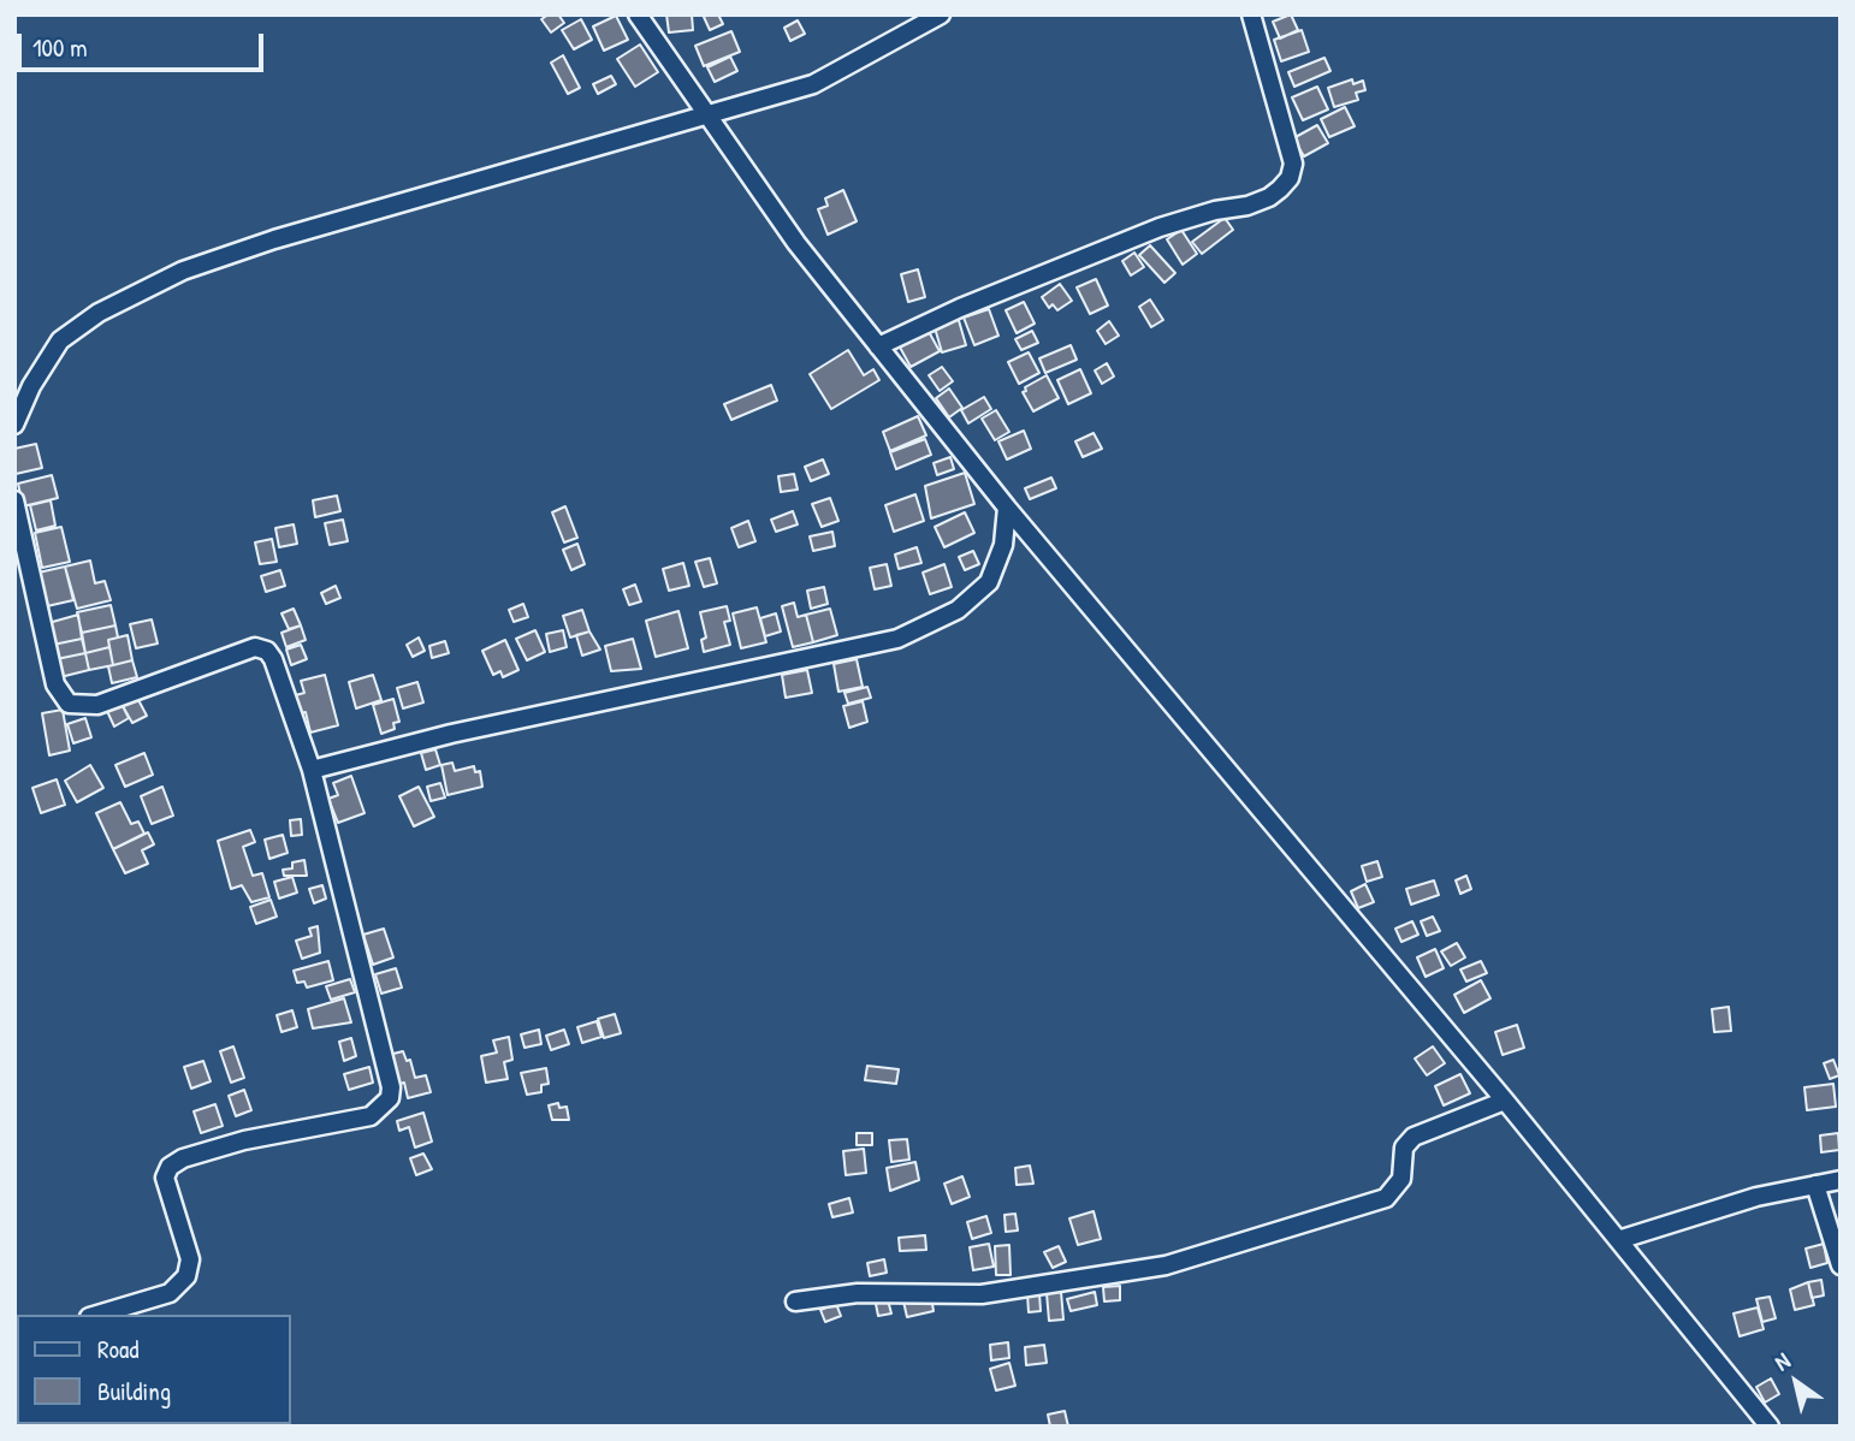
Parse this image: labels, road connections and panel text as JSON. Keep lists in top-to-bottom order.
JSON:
{
  "legend": ["Road", "Building"],
  "scale_bar": "100 m",
  "north": "top left"
}
